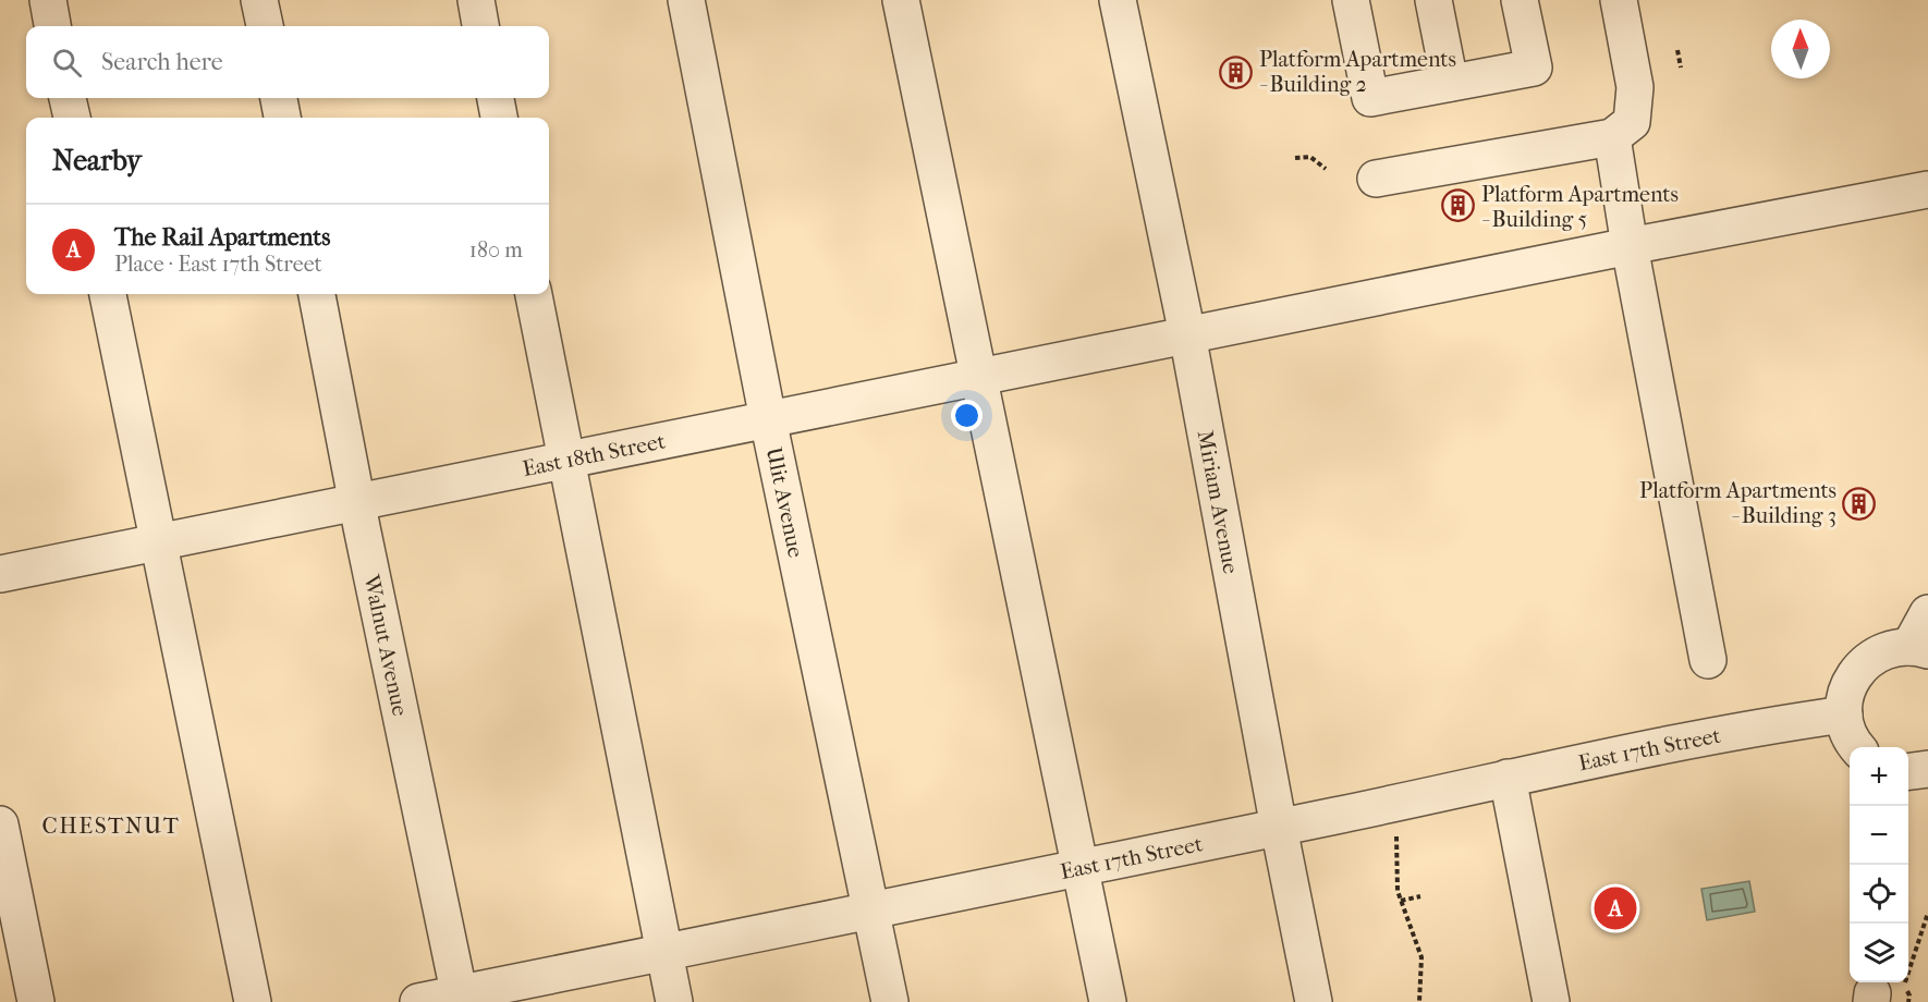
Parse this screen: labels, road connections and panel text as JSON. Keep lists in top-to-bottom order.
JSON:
{
  "streets": {
    "street": [
      "East 18th Street",
      "Miriam Avenue",
      "Ulit Avenue",
      "Walnut Avenue",
      "East 17th Street"
    ]
  },
  "crossings": [
    ["East 18th Street", "Miriam Avenue"],
    ["East 18th Street", "Ulit Avenue"],
    ["East 18th Street", "Walnut Avenue"],
    ["Miriam Avenue", "East 17th Street"],
    ["Ulit Avenue", "East 17th Street"],
    ["Walnut Avenue", "East 17th Street"]
  ],
  "districts": ["CHESTNUT"],
  "places": {
    "building": ["Platform Apartments - Building 2", "Platform Apartments - Building 5", "Platform Apartments - Building 3"]
  },
  "north": "top",
  "page": {
    "search": "Search here",
    "heading": "Nearby",
    "list": [
      {
        "mark": "A",
        "name": "The Rail Apartments",
        "note": "Place · East 17th Street",
        "value": "180 m"
      }
    ],
    "map_buttons": ["+", "−"],
    "pins": "A"
  }
}
